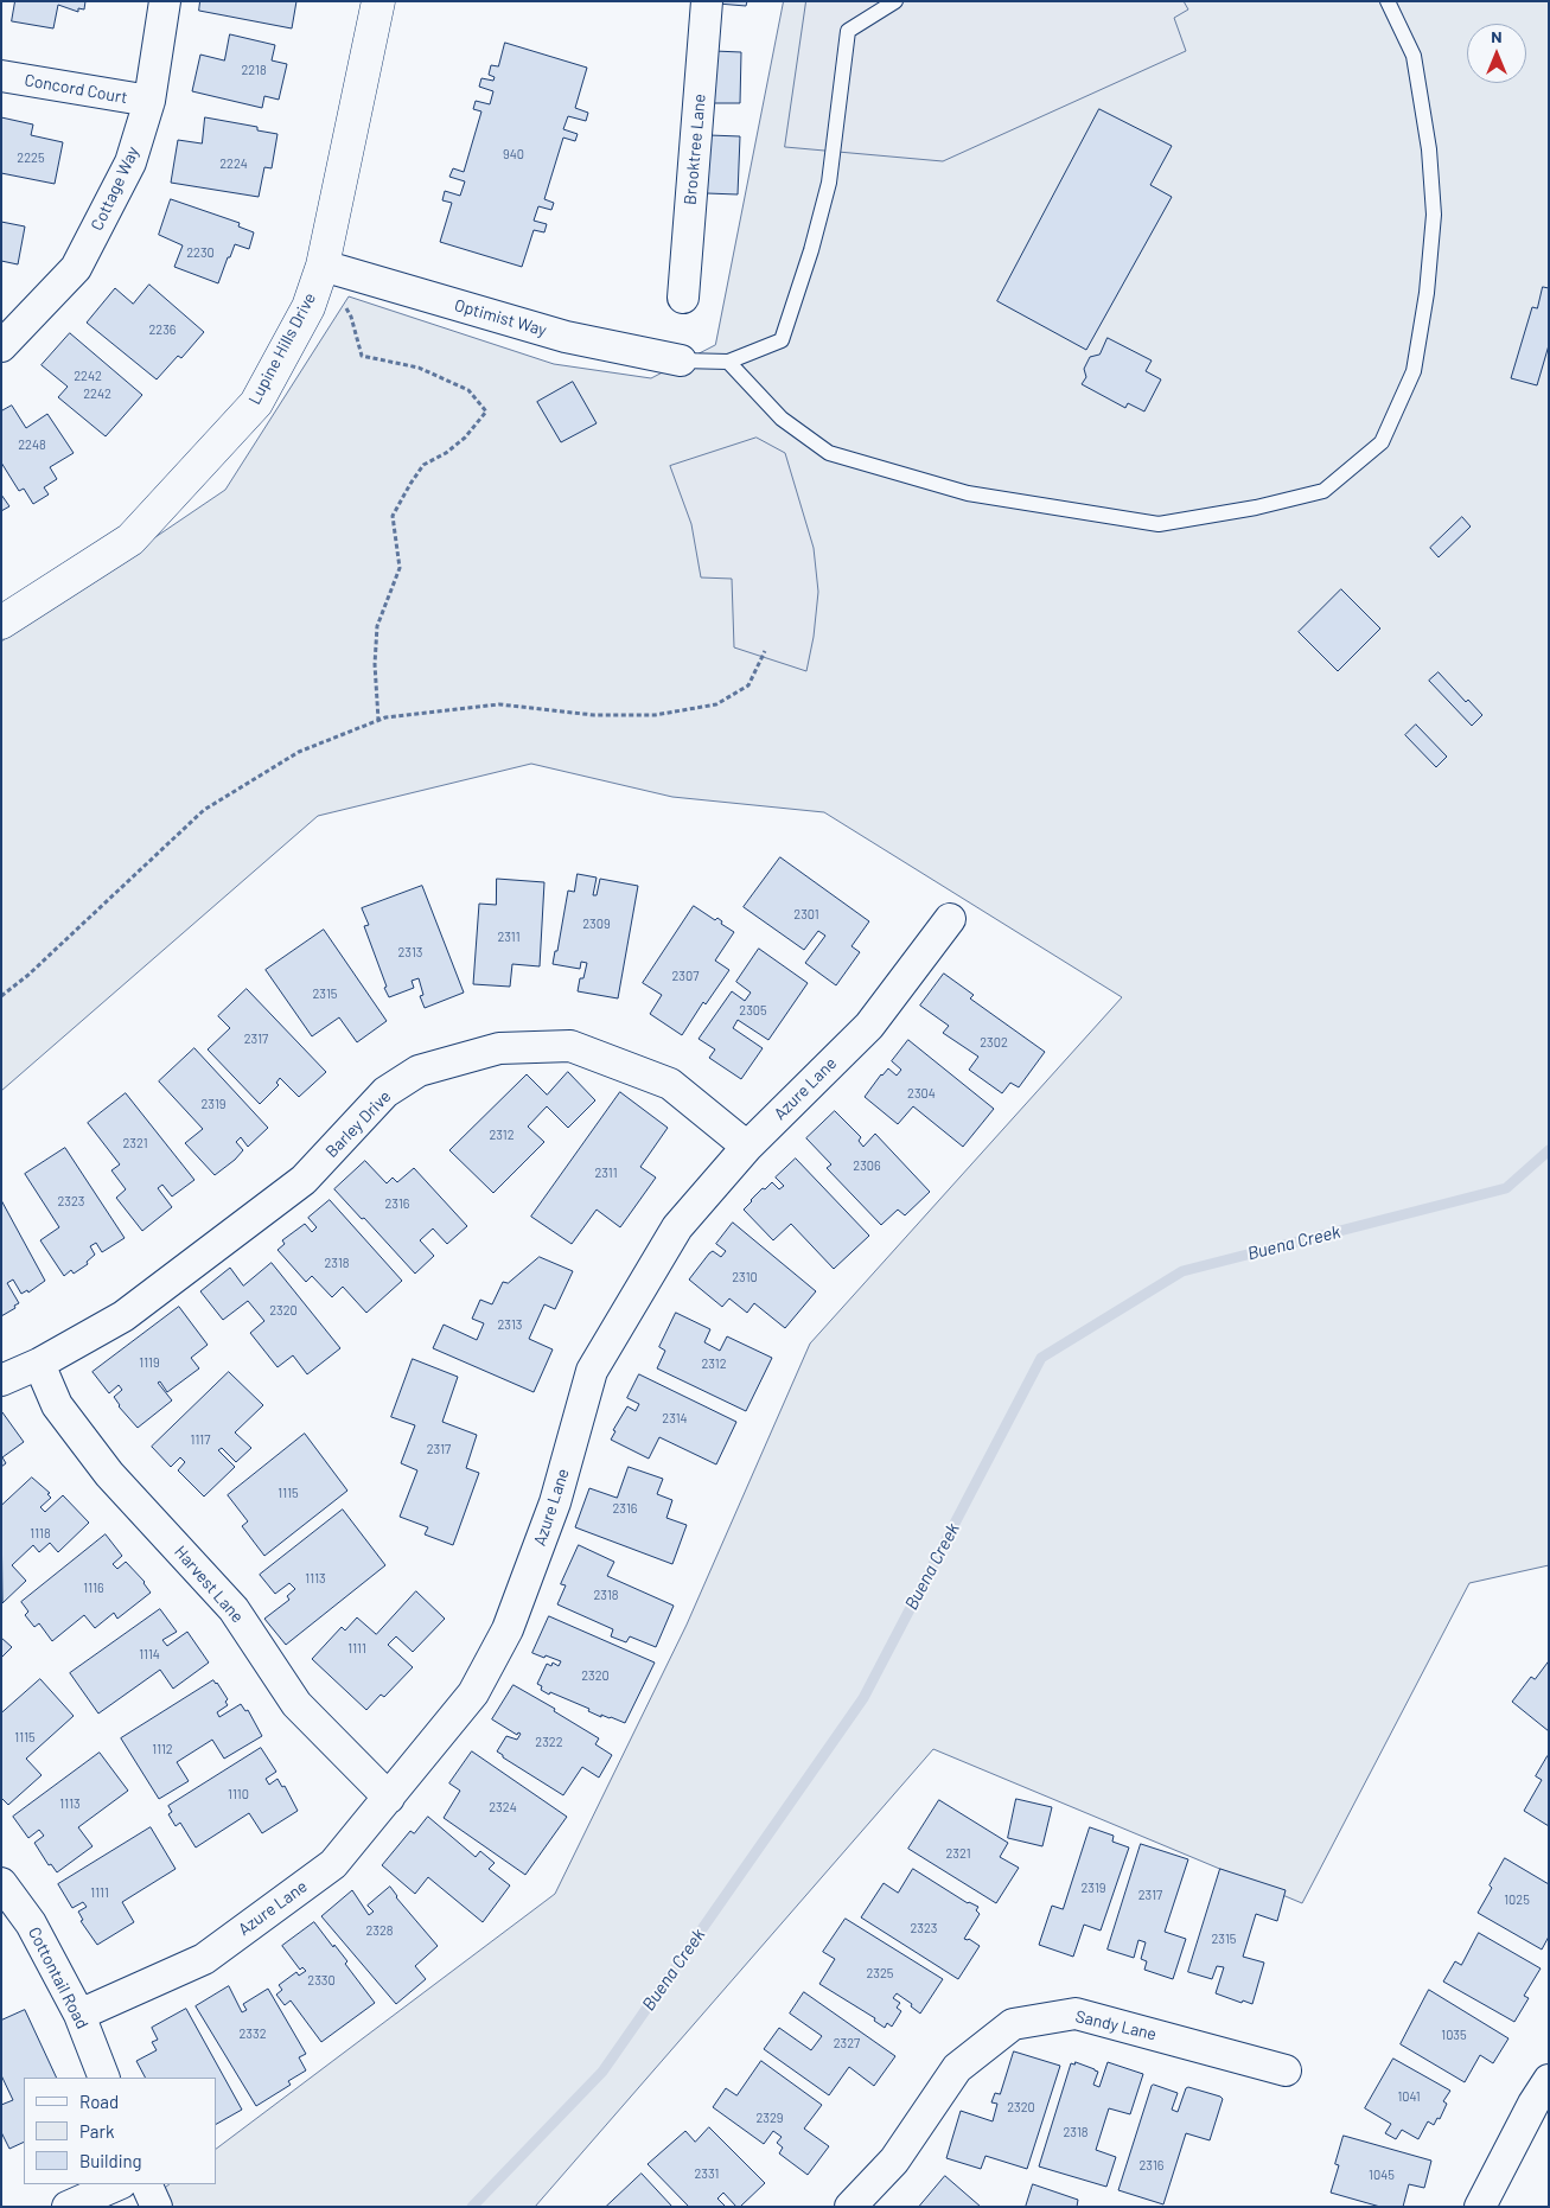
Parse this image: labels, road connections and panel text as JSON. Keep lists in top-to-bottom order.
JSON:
{
  "streets": {
    "street": [
      "Concord Court",
      "Brooktree Lane",
      "Cottage Way",
      "Optimist Way",
      "Lupine Hills Drive",
      "Azure Lane",
      "Barley Drive",
      "Harvest Lane",
      "Cottontail Road",
      "Sandy Lane"
    ]
  },
  "crossings": [
    ["Concord Court", "Cottage Way"],
    ["Optimist Way", "Lupine Hills Drive"],
    ["Azure Lane", "Barley Drive"],
    ["Azure Lane", "Harvest Lane"],
    ["Azure Lane", "Cottontail Road"],
    ["Barley Drive", "Harvest Lane"]
  ],
  "water": ["Buena Creek"],
  "house_numbers": [
    "2218",
    "940",
    "2225",
    "2224",
    "2230",
    "2236",
    "2242",
    "2242",
    "2248",
    "2301",
    "2309",
    "2311",
    "2313",
    "2307",
    "2315",
    "2305",
    "2317",
    "2302",
    "2304",
    "2319",
    "2312",
    "2321",
    "2306",
    "2311",
    "2323",
    "2316",
    "2318",
    "2310",
    "2320",
    "2313",
    "1119",
    "2312",
    "2314",
    "1117",
    "2317",
    "1115",
    "2316",
    "1118",
    "1113",
    "1116",
    "2318",
    "1111",
    "1114",
    "2320",
    "1115",
    "2322",
    "1112",
    "1110",
    "1113",
    "2324",
    "2321",
    "2319",
    "1111",
    "2317",
    "1025",
    "2323",
    "2328",
    "2315",
    "2325",
    "2330",
    "2332",
    "1035",
    "2327",
    "1041",
    "2320",
    "2329",
    "2318",
    "2316",
    "2331",
    "1045"
  ],
  "legend": ["Road", "Park", "Building"],
  "north": "top"
}
